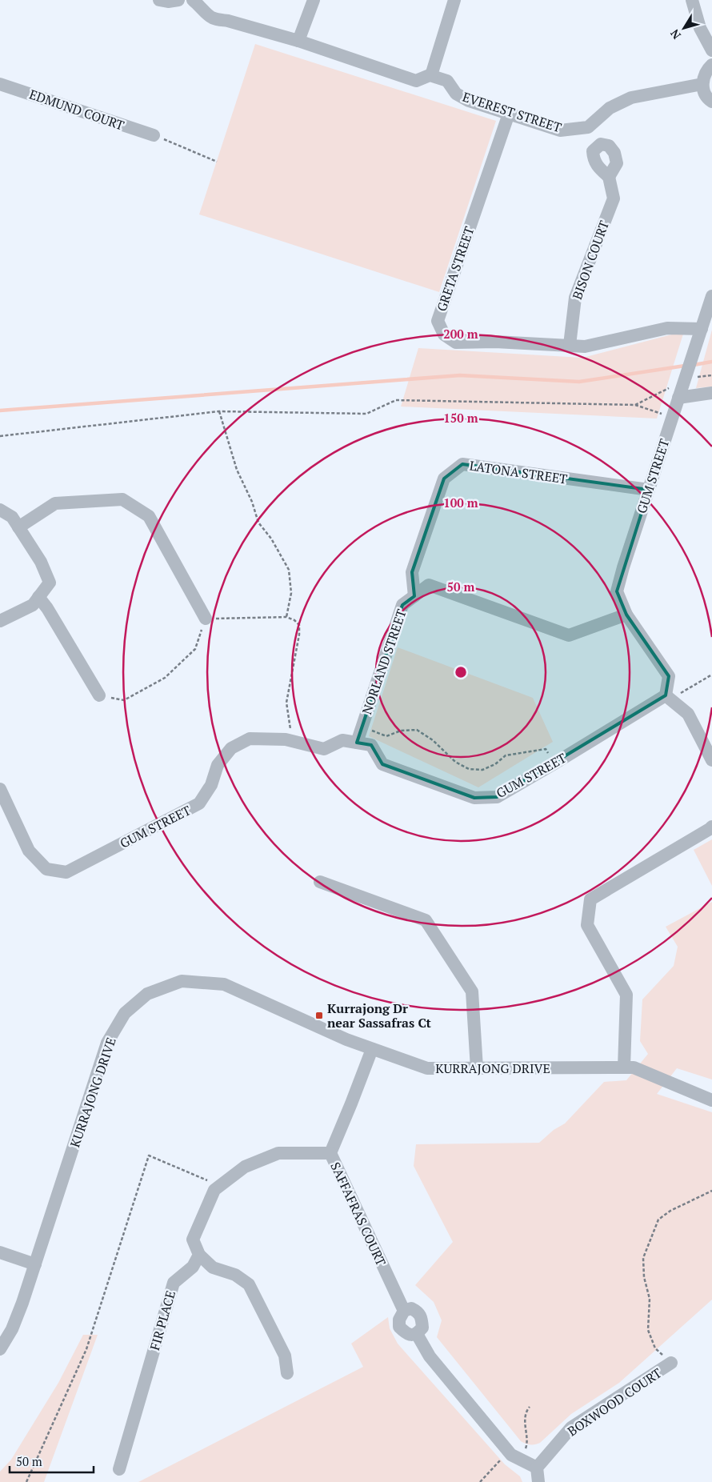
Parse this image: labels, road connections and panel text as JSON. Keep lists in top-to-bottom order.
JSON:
{
  "streets": {
    "street": [
      "EDMUND COURT",
      "EVEREST STREET",
      "BISON COURT",
      "GRETA STREET",
      "LATONA STREET",
      "GUM STREET",
      "NORLAND STREET",
      "KURRAJONG DRIVE",
      "SAFFAFRAS COURT",
      "FIR PLACE",
      "BOXWOOD COURT"
    ]
  },
  "crossings": [
    ["EVEREST STREET", "GRETA STREET"],
    ["BISON COURT", "GRETA STREET"],
    ["GRETA STREET", "GUM STREET"],
    ["LATONA STREET", "GUM STREET"],
    ["LATONA STREET", "NORLAND STREET"],
    ["GUM STREET", "NORLAND STREET"],
    ["KURRAJONG DRIVE", "SAFFAFRAS COURT"],
    ["SAFFAFRAS COURT", "BOXWOOD COURT"]
  ],
  "places": {
    "transit": ["Kurrajong Dr near Sassafras Ct"]
  },
  "scale_bar": "50 m",
  "north": "bottom left",
  "rings": [
    "200 m",
    "150 m",
    "100 m",
    "50 m"
  ]
}
